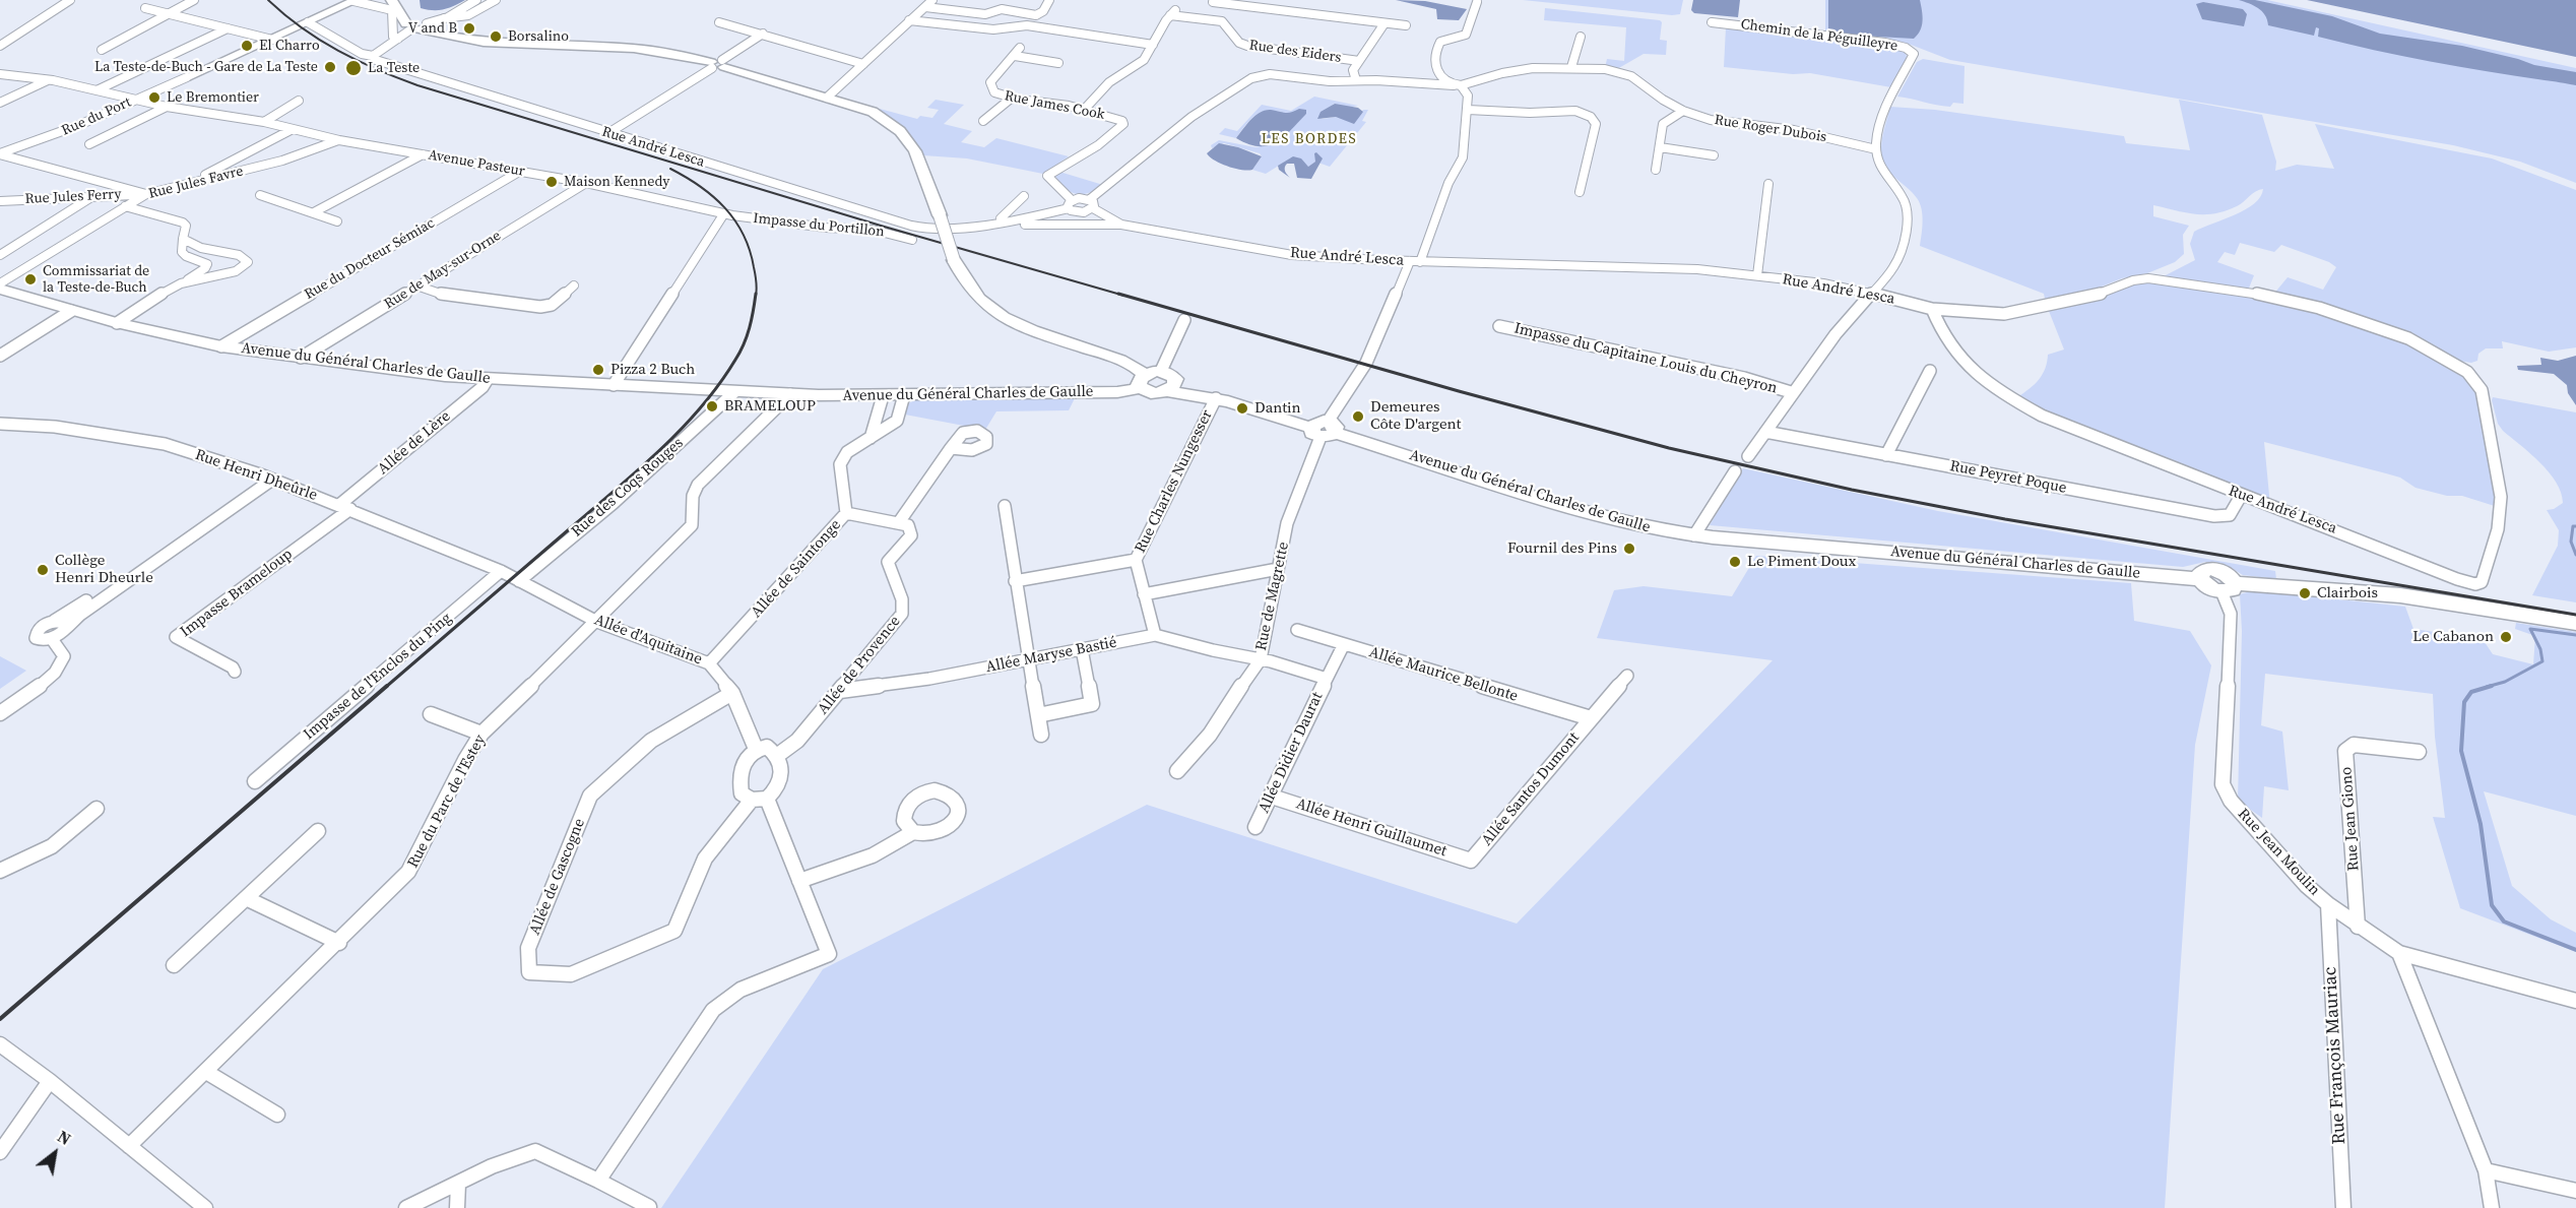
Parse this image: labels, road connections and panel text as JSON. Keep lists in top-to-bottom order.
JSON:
{
  "streets": {
    "main road": ["Rue du Port", "Avenue du Général Charles de Gaulle"],
    "street": [
      "Chemin de la Péguilleyre",
      "Rue des Eiders",
      "Rue James Cook",
      "Rue Roger Dubois",
      "Rue André Lesca",
      "Avenue Pasteur",
      "Rue Jules Favre",
      "Rue Jules Ferry",
      "Impasse du Portillon",
      "Rue du Docteur Sémiac",
      "Rue de May-sur-Orne",
      "Impasse du Capitaine Louis du Cheyron",
      "Allée de Lère",
      "Rue Henri Dheûrle",
      "Rue Peyret Poque",
      "Rue Charles Nungesser",
      "Rue des Coqs Rouges",
      "Allée de Saintonge",
      "Impasse Brameloup",
      "Rue de Magrette",
      "Allée d'Aquitaine",
      "Allée Maryse Bastié",
      "Allée de Provence",
      "Allée Maurice Bellonte",
      "Impasse de l'Enclos du Ping",
      "Allée Didier Daurat",
      "Allée Santos Dumont",
      "Rue du Parc de l'Estey",
      "Rue Jean Giono",
      "Allée Henri Guillaumet",
      "Rue Jean Moulin",
      "Allée de Gascogne",
      "Rue François Mauriac"
    ]
  },
  "crossings": [
    ["Chemin de la Péguilleyre", "Rue Roger Dubois"],
    ["Rue James Cook", "Rue André Lesca"],
    ["Rue du Port", "Rue André Lesca"],
    ["Rue du Port", "Avenue Pasteur"],
    ["Rue Roger Dubois", "Rue André Lesca"],
    ["Rue André Lesca", "Rue Peyret Poque"],
    ["Rue André Lesca", "Rue de Magrette"],
    ["Avenue Pasteur", "Rue Jules Favre"],
    ["Avenue Pasteur", "Impasse du Portillon"],
    ["Avenue Pasteur", "Rue du Docteur Sémiac"],
    ["Avenue Pasteur", "Rue de May-sur-Orne"],
    ["Rue Jules Favre", "Rue Jules Ferry"],
    ["Rue du Docteur Sémiac", "Avenue du Général Charles de Gaulle"],
    ["Rue de May-sur-Orne", "Avenue du Général Charles de Gaulle"],
    ["Avenue du Général Charles de Gaulle", "Allée de Lère"],
    ["Avenue du Général Charles de Gaulle", "Rue Charles Nungesser"],
    ["Avenue du Général Charles de Gaulle", "Rue des Coqs Rouges"],
    ["Avenue du Général Charles de Gaulle", "Allée de Saintonge"],
    ["Avenue du Général Charles de Gaulle", "Rue de Magrette"],
    ["Avenue du Général Charles de Gaulle", "Rue du Parc de l'Estey"],
    ["Avenue du Général Charles de Gaulle", "Rue Jean Moulin"],
    ["Allée de Lère", "Rue Henri Dheûrle"],
    ["Allée de Lère", "Impasse Brameloup"],
    ["Rue Henri Dheûrle", "Impasse Brameloup"],
    ["Rue Henri Dheûrle", "Allée d'Aquitaine"],
    ["Rue Henri Dheûrle", "Impasse de l'Enclos du Ping"],
    ["Rue Charles Nungesser", "Allée Maryse Bastié"],
    ["Rue des Coqs Rouges", "Allée d'Aquitaine"],
    ["Allée de Saintonge", "Allée d'Aquitaine"],
    ["Rue de Magrette", "Allée Maryse Bastié"],
    ["Allée d'Aquitaine", "Allée de Provence"],
    ["Allée d'Aquitaine", "Impasse de l'Enclos du Ping"],
    ["Allée d'Aquitaine", "Rue du Parc de l'Estey"],
    ["Allée d'Aquitaine", "Allée de Gascogne"],
    ["Allée Maryse Bastié", "Allée de Provence"],
    ["Allée Maryse Bastié", "Allée Didier Daurat"],
    ["Allée de Provence", "Allée de Gascogne"],
    ["Allée Maurice Bellonte", "Allée Didier Daurat"],
    ["Allée Maurice Bellonte", "Allée Santos Dumont"],
    ["Allée Didier Daurat", "Allée Henri Guillaumet"],
    ["Allée Santos Dumont", "Allée Henri Guillaumet"],
    ["Rue Jean Giono", "Rue Jean Moulin"],
    ["Rue Jean Moulin", "Rue François Mauriac"]
  ],
  "districts": ["LES BORDES"],
  "places": [
    "V and B",
    "Borsalino",
    "El Charro",
    "La Teste-de-Buch - Gare de La Teste",
    "La Teste",
    "Le Bremontier",
    "Maison Kennedy",
    "Commissariat de la Teste-de-Buch",
    "Pizza 2 Buch",
    "BRAMELOUP",
    "Dantin",
    "Demeures Côte D'argent",
    "Fournil des Pins",
    "Le Piment Doux",
    "Collège Henri Dheurle",
    "Clairbois",
    "Le Cabanon"
  ],
  "north": "top right"
}
